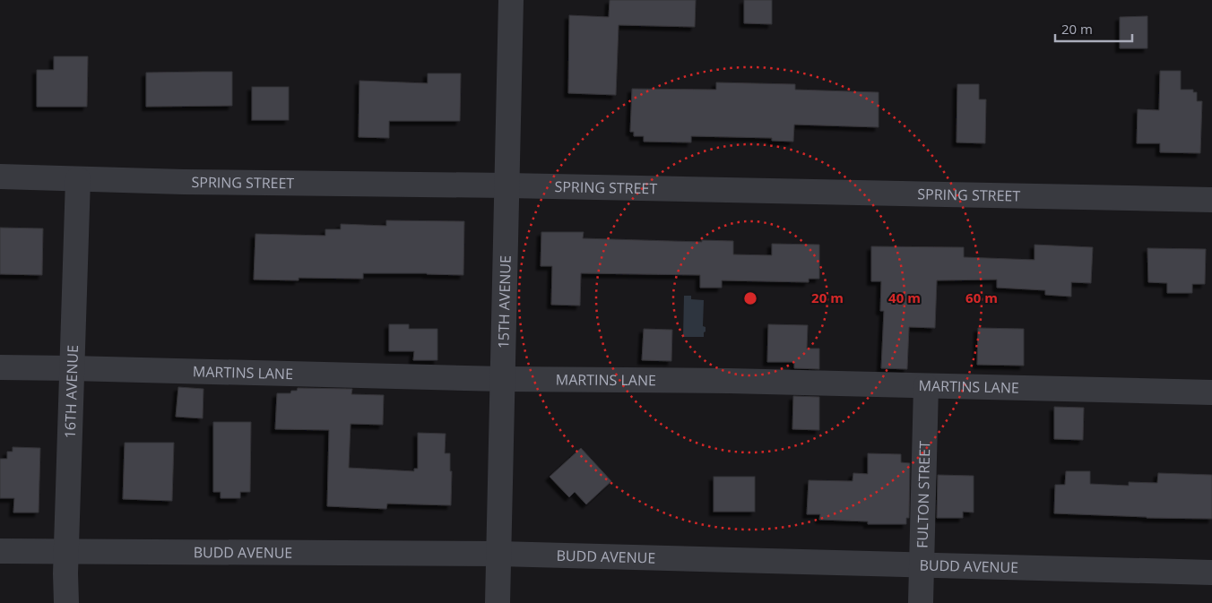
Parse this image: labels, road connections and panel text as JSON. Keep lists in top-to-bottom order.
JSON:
{
  "streets": {
    "street": [
      "SPRING STREET",
      "15TH AVENUE",
      "MARTINS LANE",
      "16TH AVENUE",
      "FULTON STREET",
      "BUDD AVENUE"
    ]
  },
  "crossings": [
    ["SPRING STREET", "15TH AVENUE"],
    ["SPRING STREET", "16TH AVENUE"],
    ["15TH AVENUE", "MARTINS LANE"],
    ["15TH AVENUE", "BUDD AVENUE"],
    ["MARTINS LANE", "16TH AVENUE"],
    ["MARTINS LANE", "FULTON STREET"],
    ["16TH AVENUE", "BUDD AVENUE"],
    ["FULTON STREET", "BUDD AVENUE"]
  ],
  "scale_bar": "20 m",
  "rings": ["20 m", "40 m", "60 m"]
}
